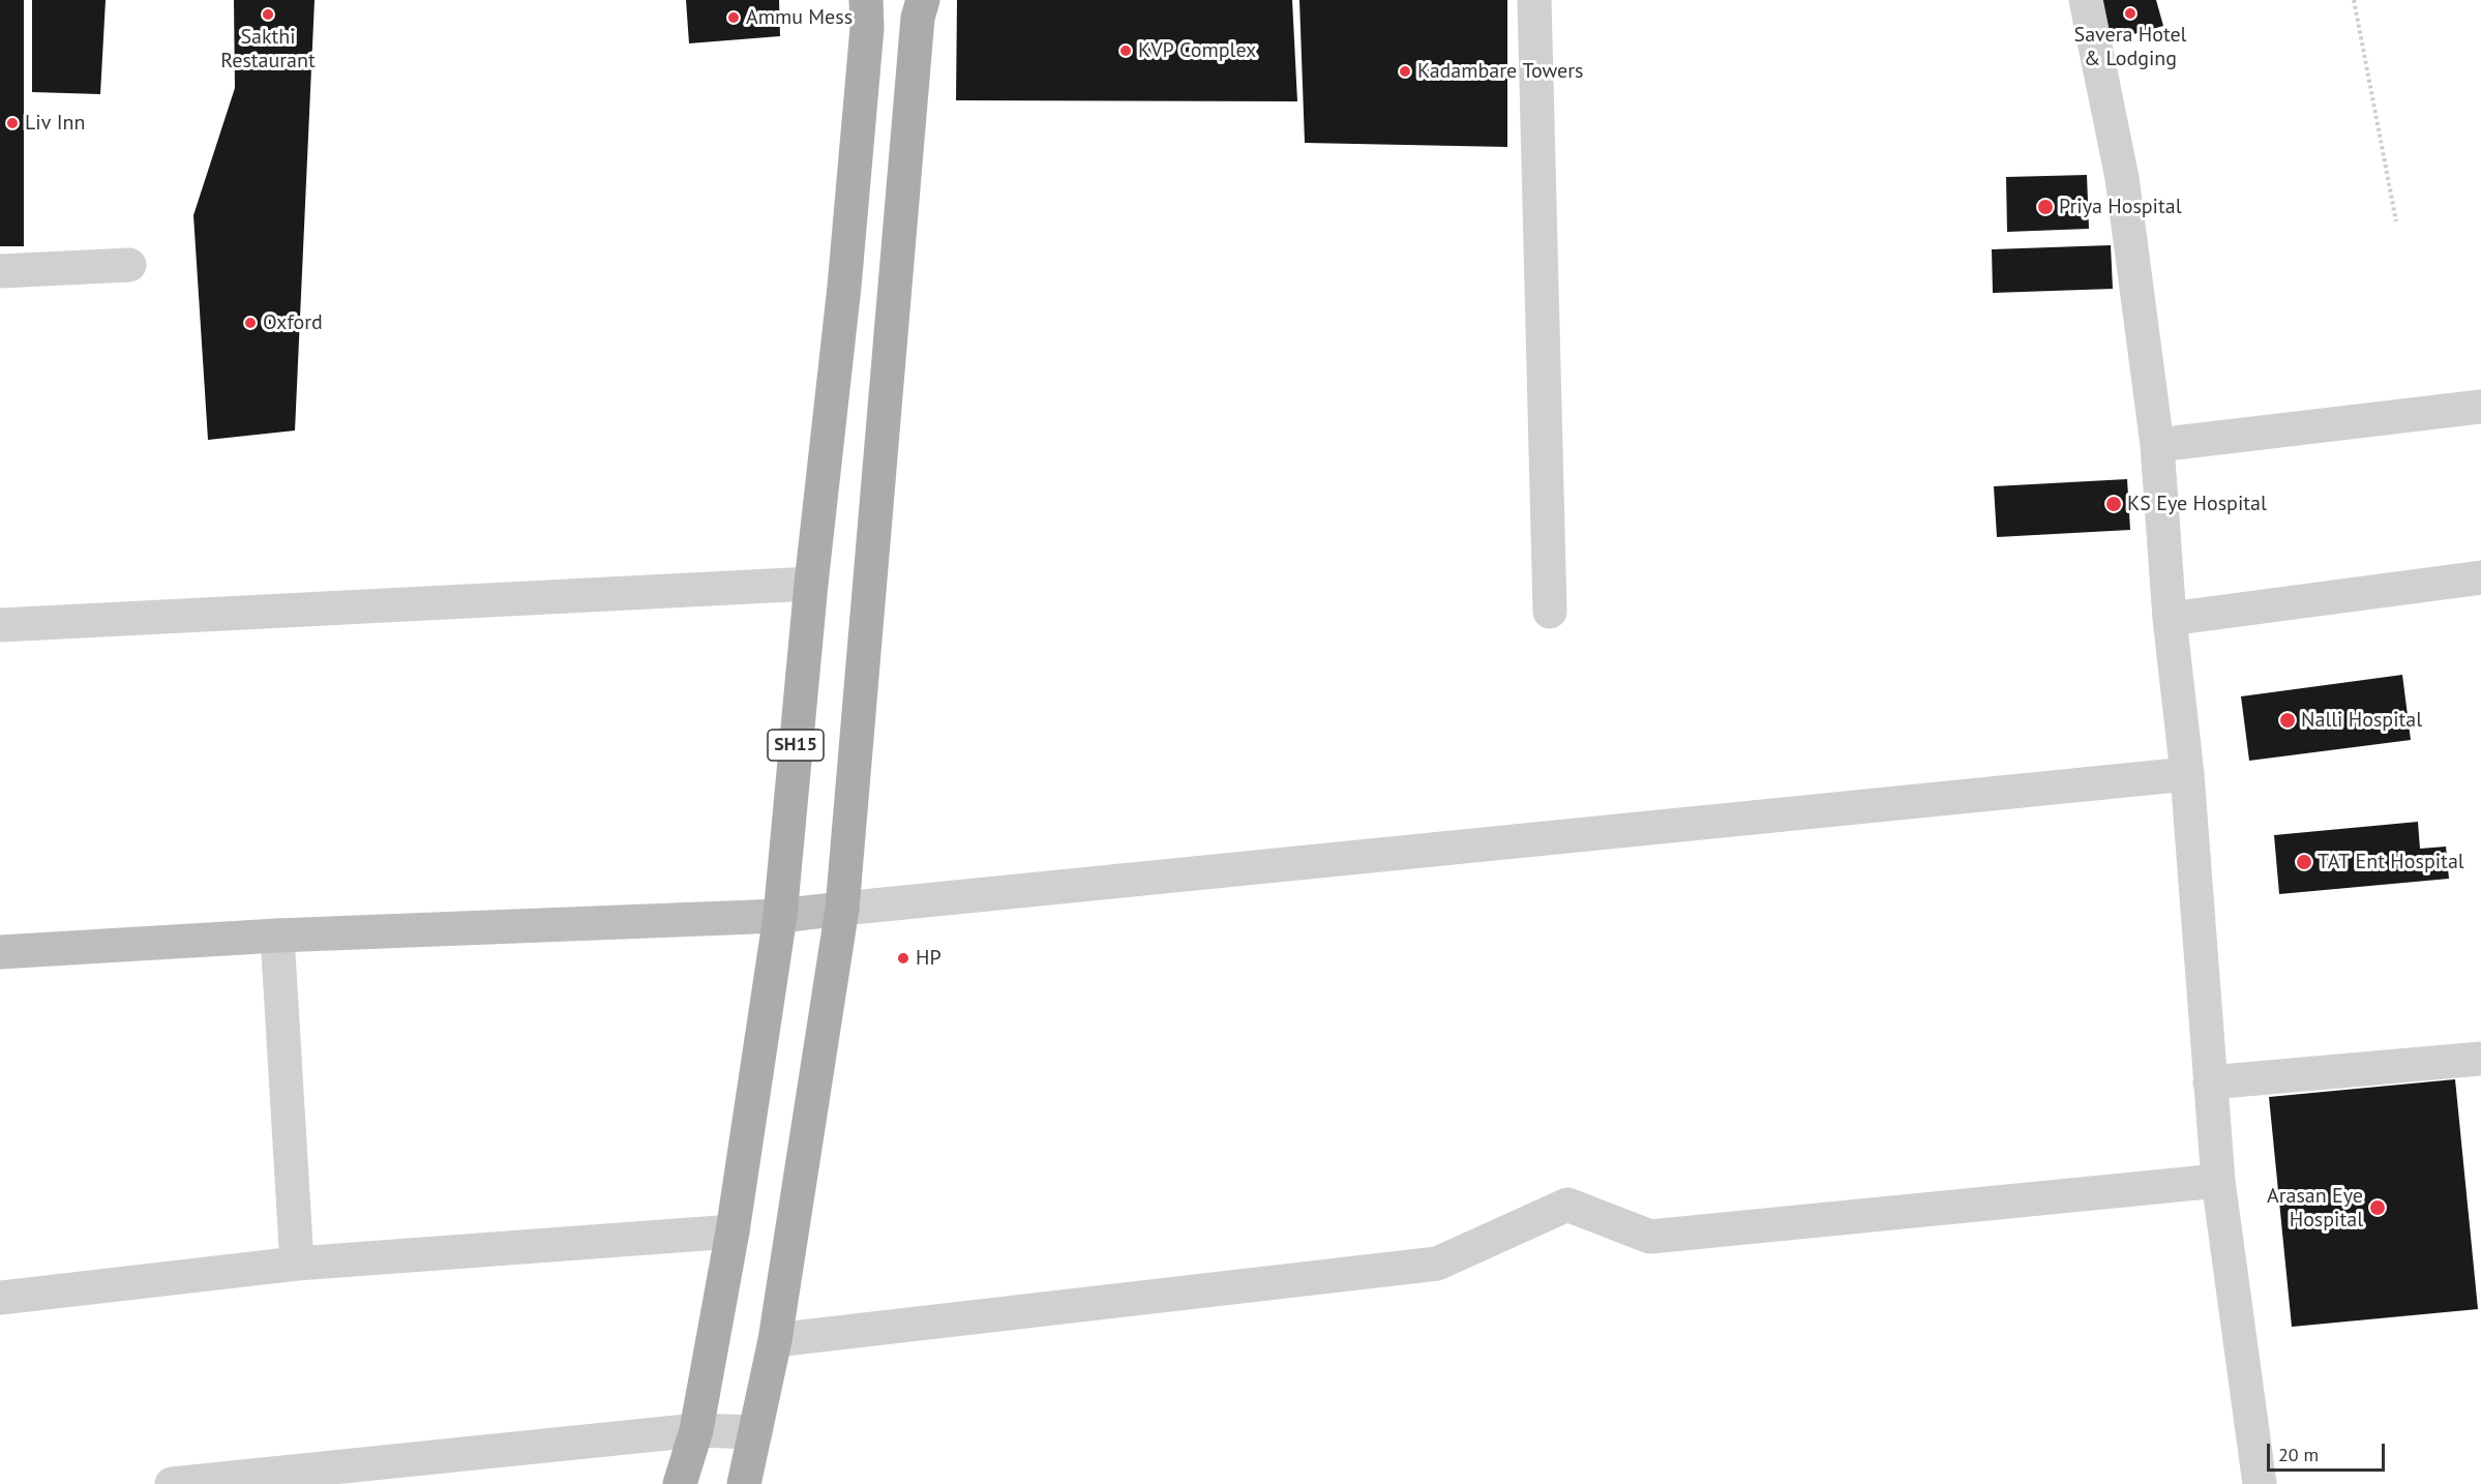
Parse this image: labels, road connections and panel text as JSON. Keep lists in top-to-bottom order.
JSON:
{
  "streets": {
    "main road": ["SH15"]
  },
  "places": [
    "Savera Hotel & Lodging",
    "Sakthi Restaurant",
    "Ammu Mess",
    "KVP Complex",
    "Kadambare Towers",
    "Liv Inn",
    "Priya Hospital",
    "Oxford",
    "KS Eye Hospital",
    "Nalli Hospital",
    "TAT Ent Hospital",
    "HP",
    "Arasan Eye Hospital"
  ],
  "scale_bar": "20 m"
}
